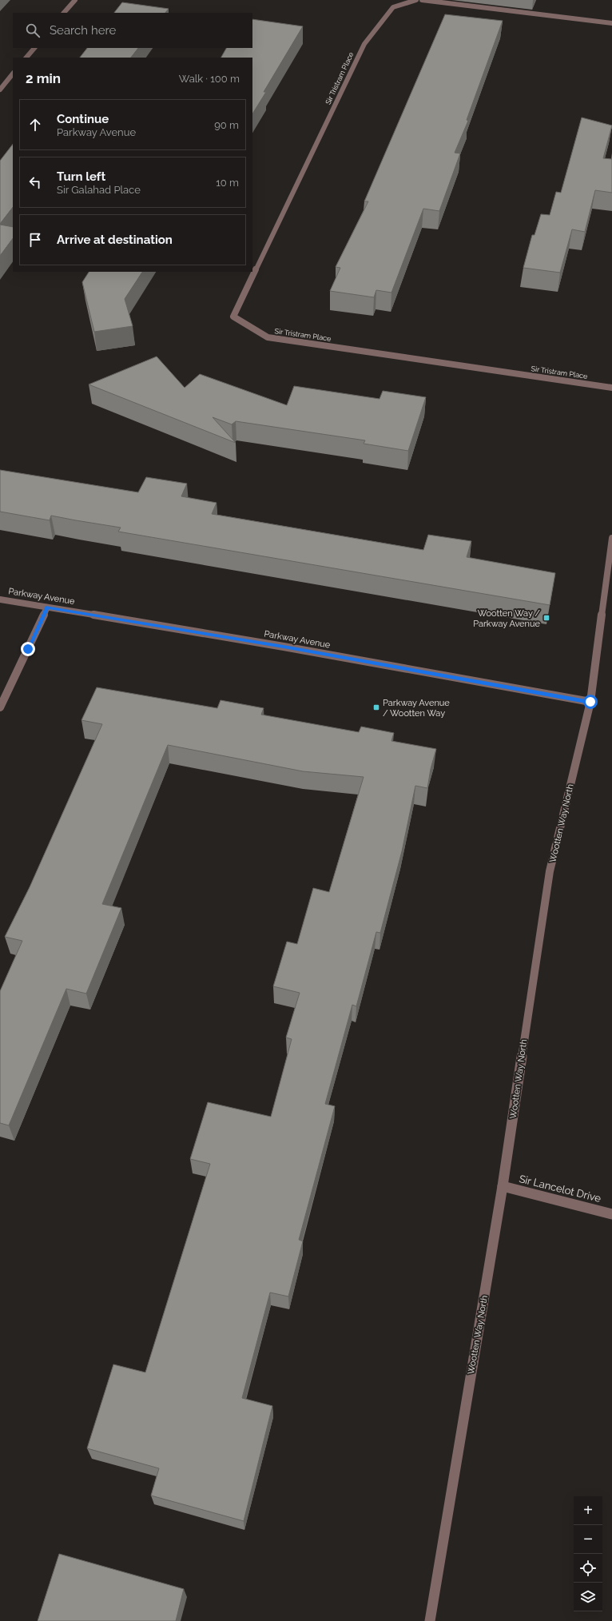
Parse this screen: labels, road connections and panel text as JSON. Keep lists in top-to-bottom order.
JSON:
{
  "streets": {
    "street": [
      "Sir Tristram Place",
      "Parkway Avenue",
      "Wootten Way North",
      "Sir Lancelot Drive"
    ]
  },
  "crossings": [
    ["Parkway Avenue", "Wootten Way North"],
    ["Wootten Way North", "Sir Lancelot Drive"]
  ],
  "places": {
    "transit": ["Wootten Way / Parkway Avenue", "Parkway Avenue / Wootten Way"]
  },
  "page": {
    "search": "Search here",
    "heading": ["2 min", "Walk · 100 m"],
    "list": [
      ["Continue", "Parkway Avenue", "90 m"],
      ["Turn left", "Sir Galahad Place", "10 m"],
      "Arrive at destination"
    ],
    "map_buttons": ["+", "−"]
  }
}
